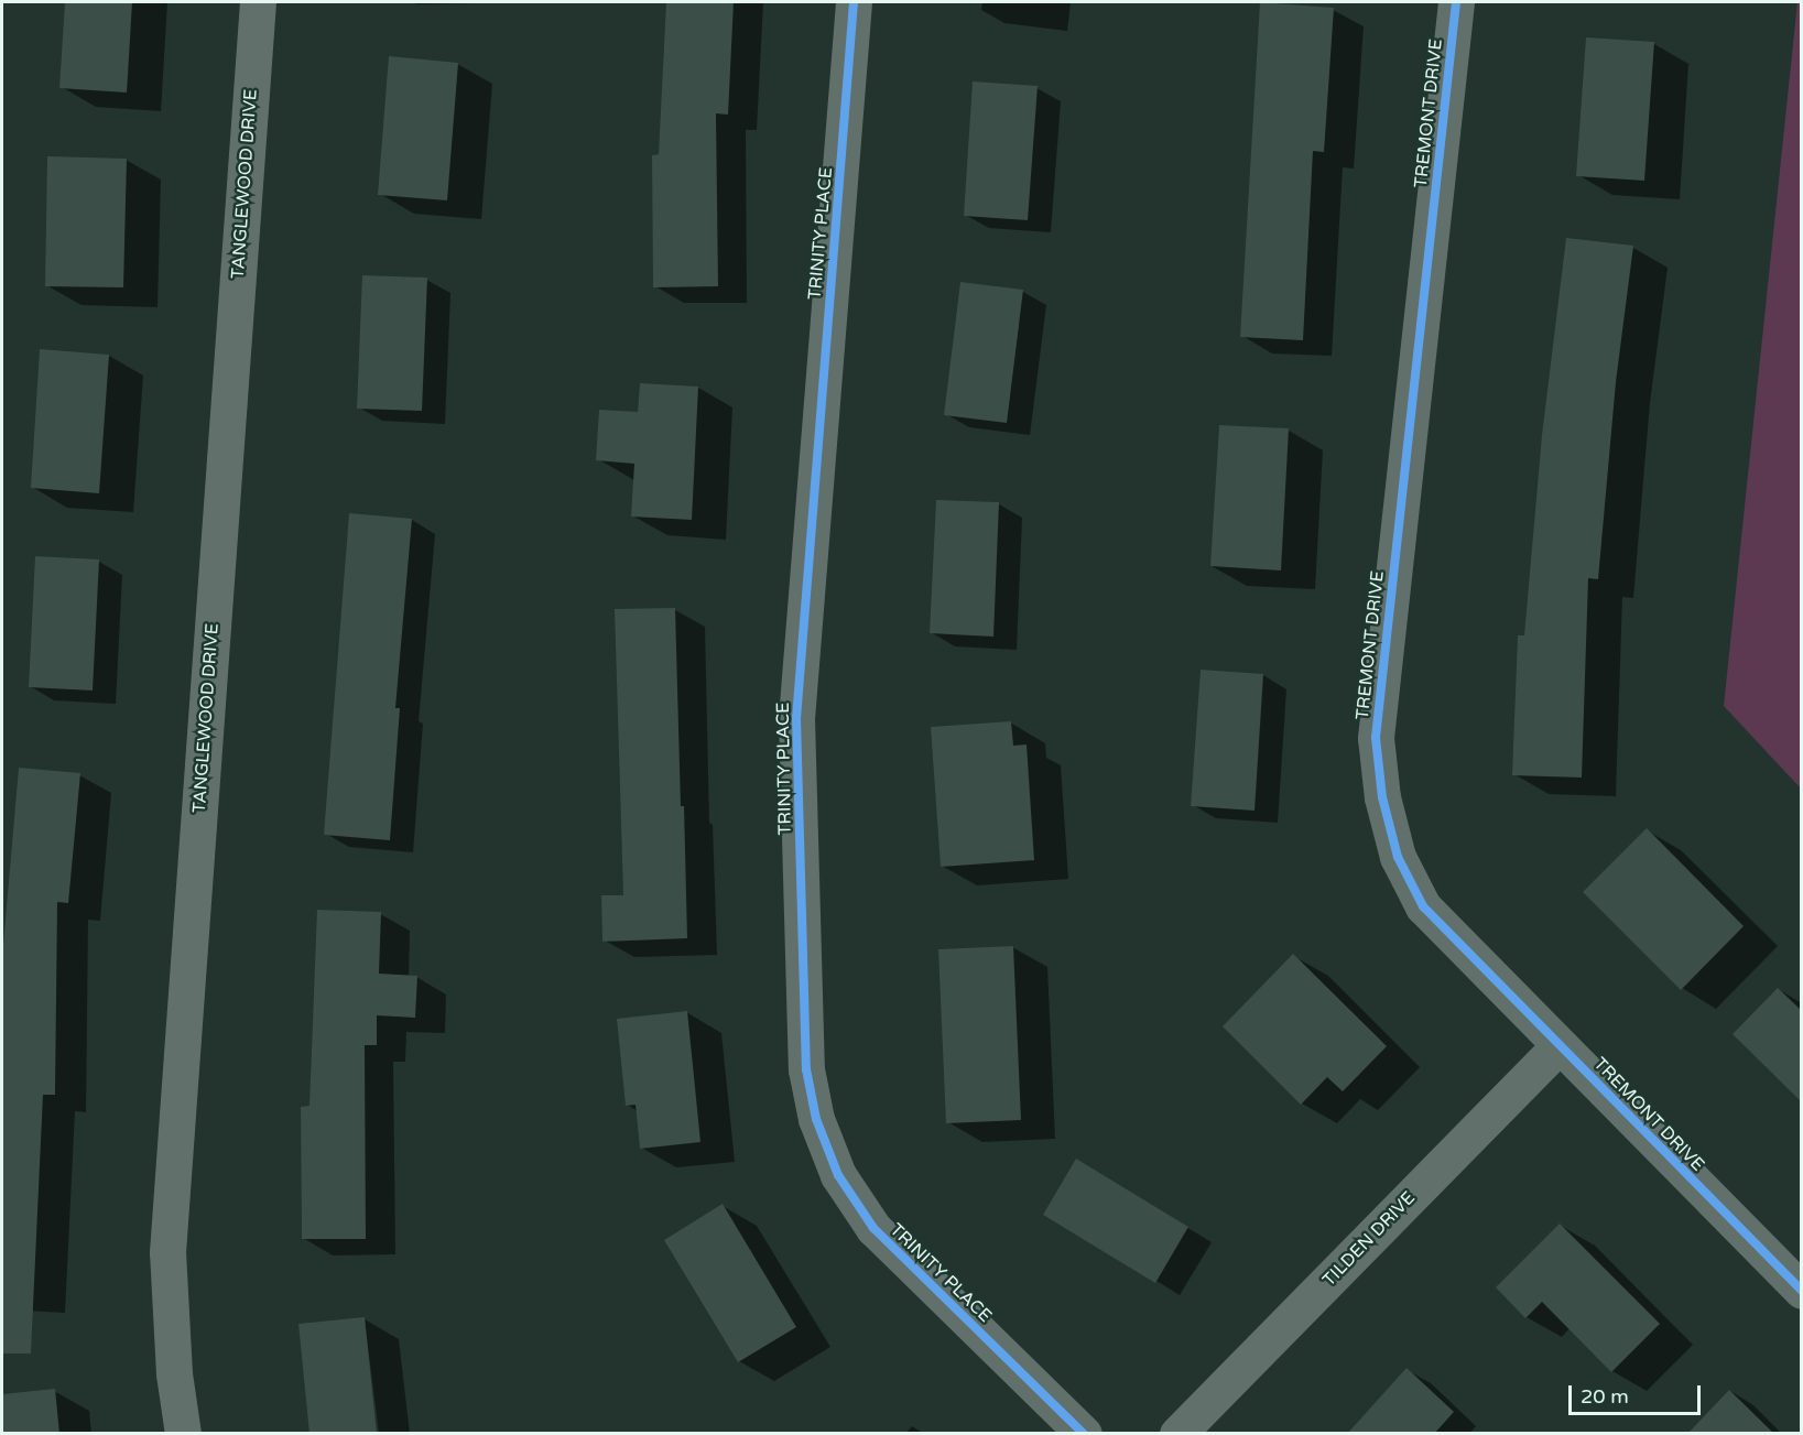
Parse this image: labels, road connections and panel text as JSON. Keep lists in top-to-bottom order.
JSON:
{
  "streets": {
    "street": [
      "TREMONT DRIVE",
      "TANGLEWOOD DRIVE",
      "TRINITY PLACE",
      "TILDEN DRIVE"
    ]
  },
  "crossings": [
    ["TREMONT DRIVE", "TILDEN DRIVE"]
  ],
  "scale_bar": "20 m"
}
